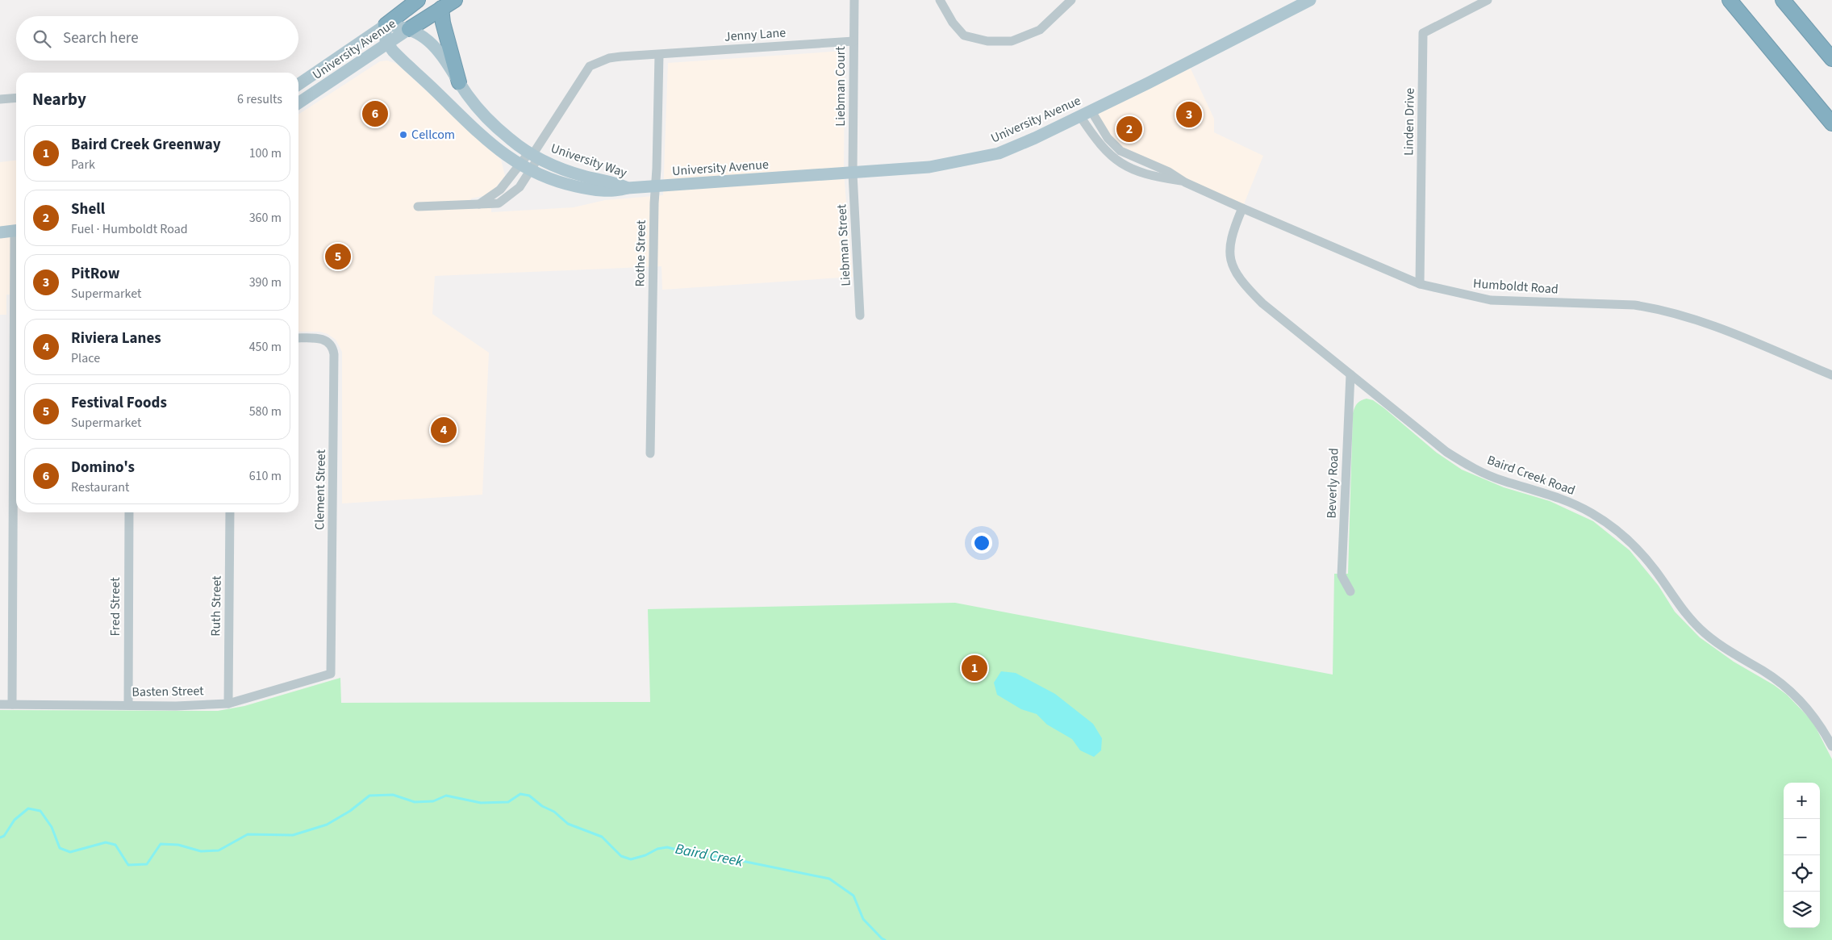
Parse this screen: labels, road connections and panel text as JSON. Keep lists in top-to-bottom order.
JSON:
{
  "streets": {
    "main road": ["University Avenue", "University Way"],
    "street": [
      "Jenny Lane",
      "Liebman Court",
      "Linden Drive",
      "Liebman Street",
      "Rothe Street",
      "Humboldt Road",
      "Baird Creek Road",
      "Beverly Road",
      "Clement Street",
      "Ruth Street",
      "Fred Street",
      "Basten Street"
    ]
  },
  "crossings": [
    ["Jenny Lane", "Liebman Court"],
    ["Jenny Lane", "University Way"],
    ["Jenny Lane", "Rothe Street"],
    ["University Avenue", "Liebman Court"],
    ["University Avenue", "University Way"],
    ["University Avenue", "Liebman Street"],
    ["University Avenue", "Rothe Street"],
    ["University Avenue", "Humboldt Road"],
    ["Liebman Court", "Liebman Street"],
    ["Linden Drive", "Humboldt Road"],
    ["Humboldt Road", "Baird Creek Road"],
    ["Baird Creek Road", "Beverly Road"],
    ["Clement Street", "Basten Street"],
    ["Ruth Street", "Basten Street"],
    ["Fred Street", "Basten Street"]
  ],
  "water": ["Baird Creek"],
  "places": ["Cellcom"],
  "page": {
    "search": "Search here",
    "heading": ["Nearby", "6 results"],
    "pins": [
      "6",
      "3",
      "2",
      "5",
      "4",
      "1"
    ],
    "list": [
      {
        "mark": "1",
        "name": "Baird Creek Greenway",
        "note": "Park",
        "value": "100 m"
      },
      {
        "mark": "2",
        "name": "Shell",
        "note": "Fuel · Humboldt Road",
        "value": "360 m"
      },
      {
        "mark": "3",
        "name": "PitRow",
        "note": "Supermarket",
        "value": "390 m"
      },
      {
        "mark": "4",
        "name": "Riviera Lanes",
        "note": "Place",
        "value": "450 m"
      },
      {
        "mark": "5",
        "name": "Festival Foods",
        "note": "Supermarket",
        "value": "580 m"
      },
      {
        "mark": "6",
        "name": "Domino's",
        "note": "Restaurant",
        "value": "610 m"
      }
    ],
    "map_buttons": ["+", "−"]
  }
}
